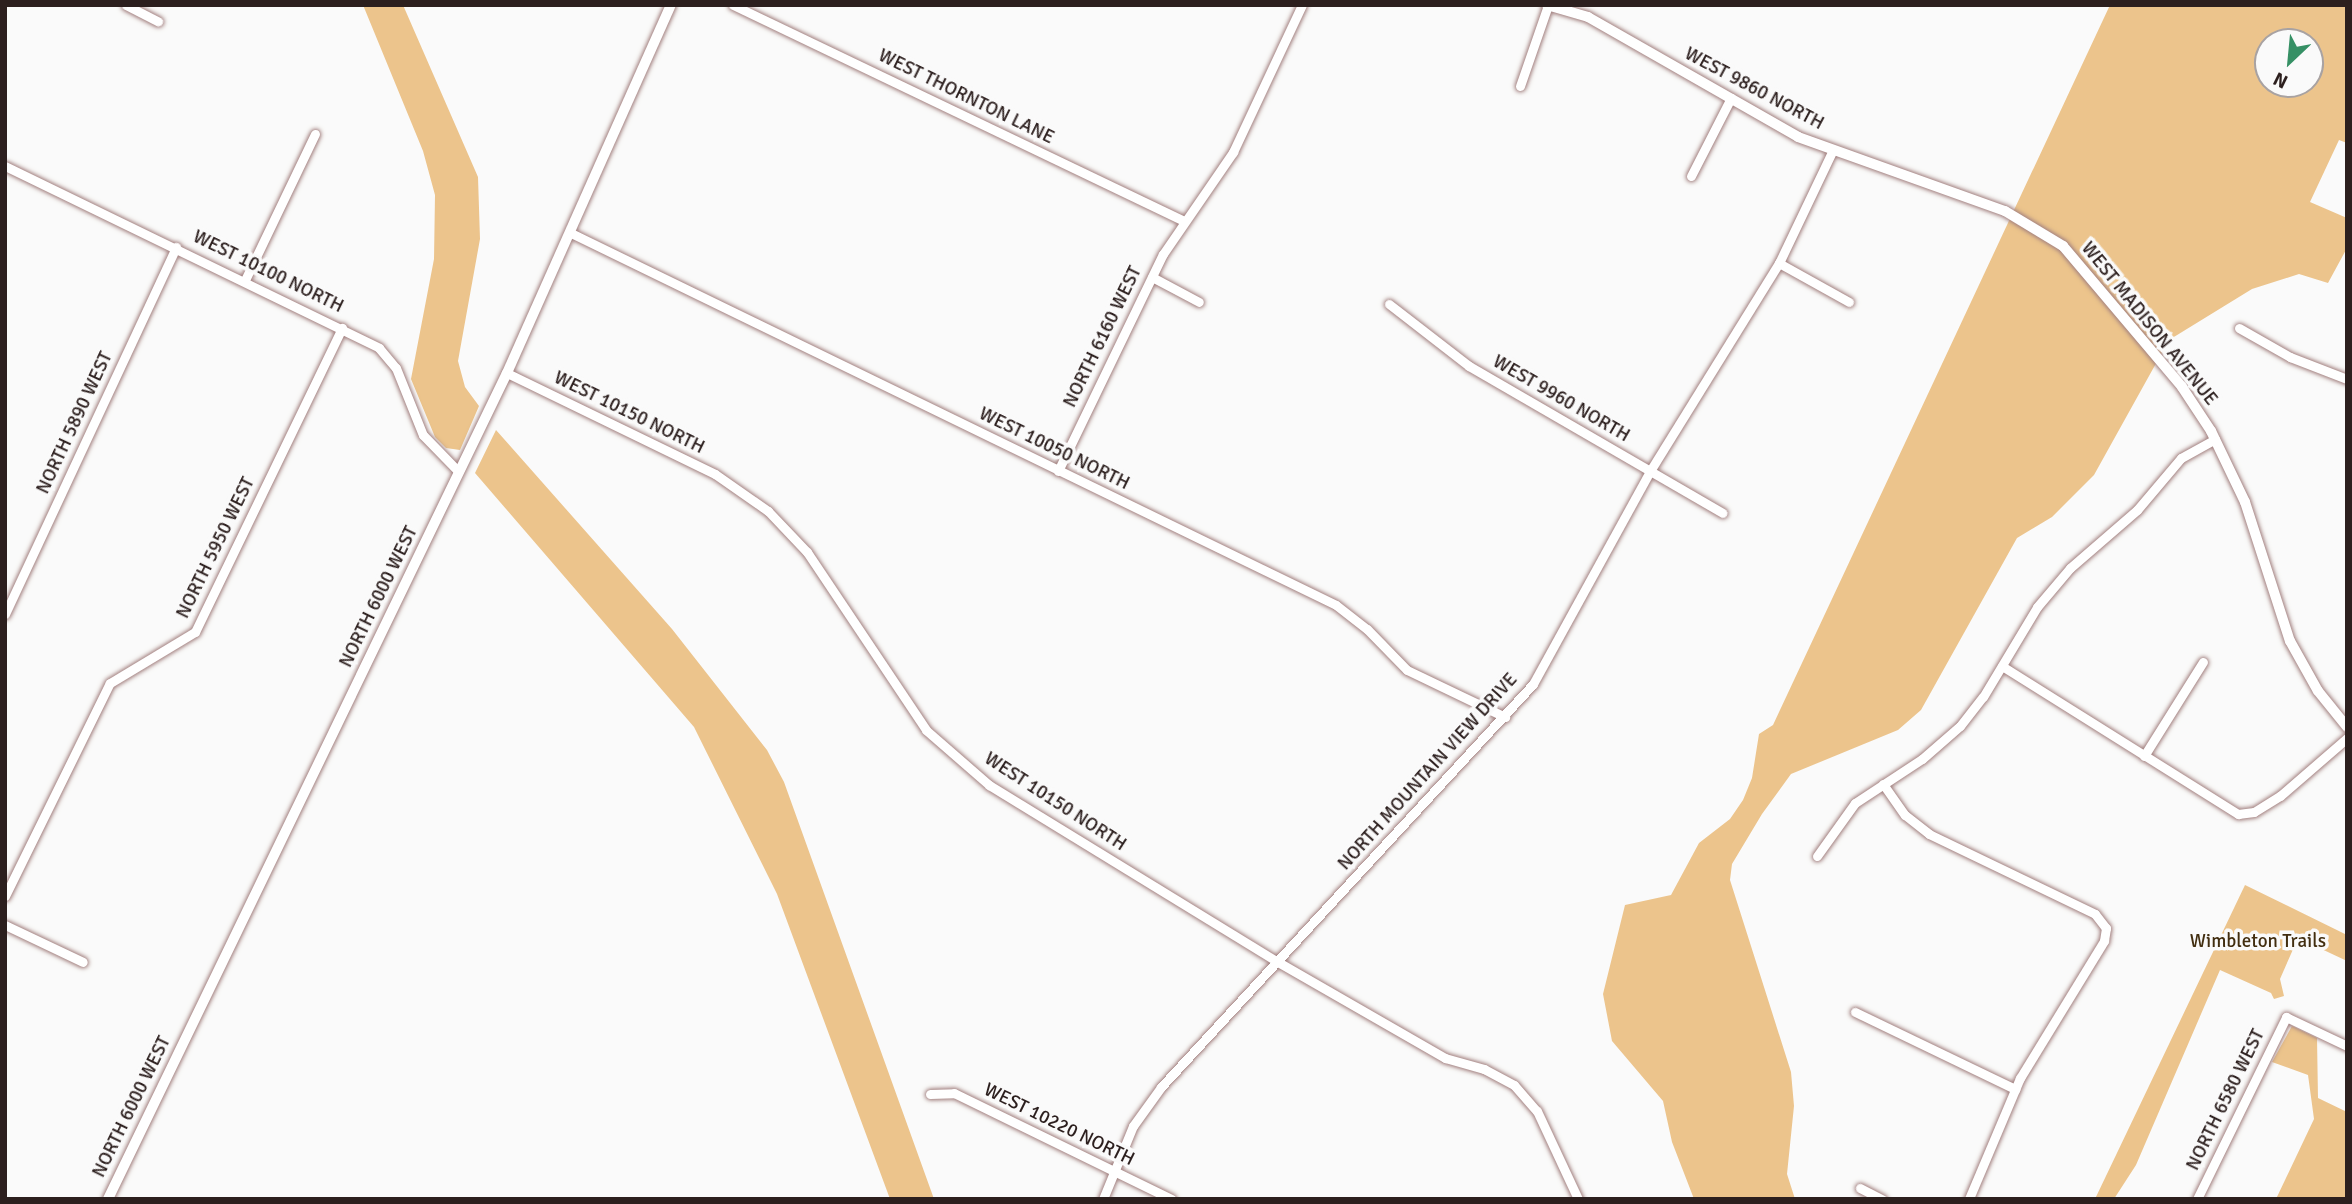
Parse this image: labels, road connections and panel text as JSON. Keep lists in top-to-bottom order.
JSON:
{
  "streets": {
    "street": [
      "WEST 9860 NORTH",
      "WEST THORNTON LANE",
      "WEST 10100 NORTH",
      "WEST MADISON AVENUE",
      "NORTH 6160 WEST",
      "WEST 9960 NORTH",
      "WEST 10150 NORTH",
      "NORTH 5890 WEST",
      "WEST 10050 NORTH",
      "NORTH 5950 WEST",
      "NORTH 6000 WEST",
      "NORTH MOUNTAIN VIEW DRIVE",
      "NORTH 6580 WEST",
      "WEST 10220 NORTH"
    ]
  },
  "crossings": [
    ["WEST 9860 NORTH", "WEST MADISON AVENUE"],
    ["WEST 9860 NORTH", "NORTH MOUNTAIN VIEW DRIVE"],
    ["WEST THORNTON LANE", "NORTH 6160 WEST"],
    ["WEST 10100 NORTH", "NORTH 5890 WEST"],
    ["WEST 10100 NORTH", "NORTH 5950 WEST"],
    ["WEST 10100 NORTH", "NORTH 6000 WEST"],
    ["NORTH 6160 WEST", "WEST 10050 NORTH"],
    ["WEST 9960 NORTH", "NORTH MOUNTAIN VIEW DRIVE"],
    ["WEST 10150 NORTH", "NORTH 6000 WEST"],
    ["WEST 10150 NORTH", "NORTH MOUNTAIN VIEW DRIVE"],
    ["WEST 10050 NORTH", "NORTH 6000 WEST"],
    ["WEST 10050 NORTH", "NORTH MOUNTAIN VIEW DRIVE"],
    ["NORTH MOUNTAIN VIEW DRIVE", "WEST 10220 NORTH"]
  ],
  "parks": ["Wimbleton Trails"],
  "north": "bottom left"
}
